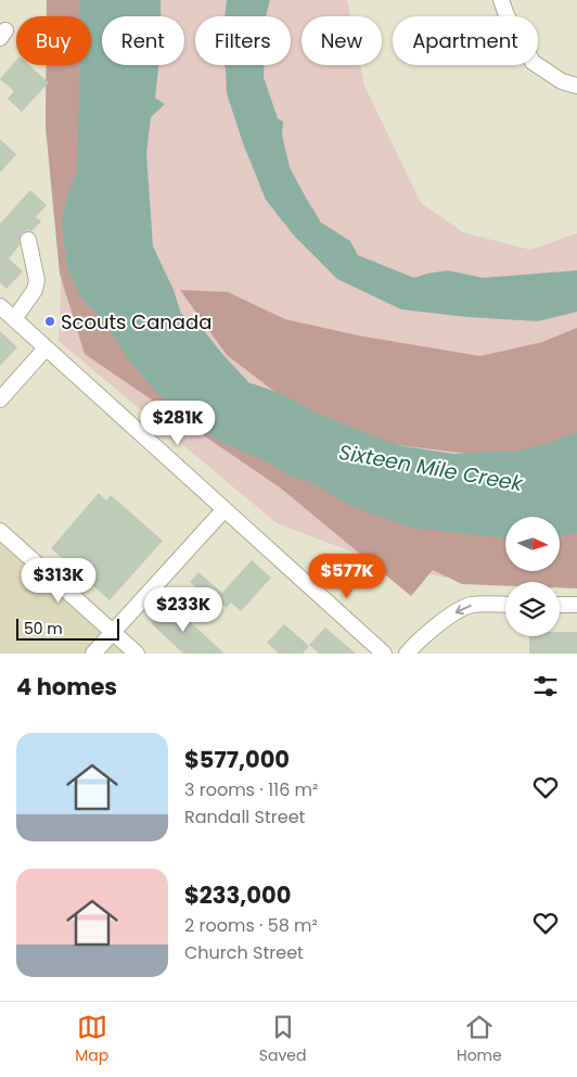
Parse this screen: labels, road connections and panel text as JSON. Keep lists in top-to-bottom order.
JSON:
{
  "water": ["Sixteen Mile Creek"],
  "places": ["Scouts Canada"],
  "scale_bar": "50 m",
  "north": "right",
  "page": {
    "chip": [
      "Buy",
      "Rent",
      "Filters",
      "New",
      "Apartment"
    ],
    "price": [
      "$281K",
      "$577K",
      "$313K",
      "$233K"
    ],
    "scale": "50 m",
    "heading": "4 homes",
    "list": [
      {
        "name": "$577,000",
        "note": "3 rooms · 116 m² · Randall Street"
      },
      {
        "name": "$233,000",
        "note": "2 rooms · 58 m² · Church Street"
      }
    ],
    "tabs": ["Map", "Saved", "Home"]
  }
}
